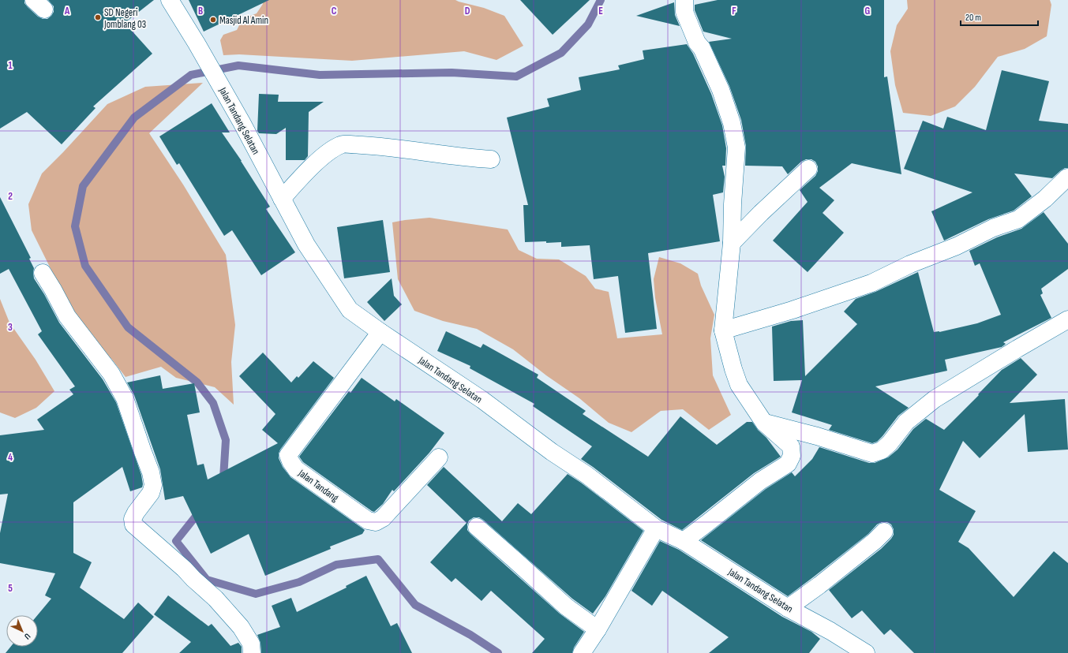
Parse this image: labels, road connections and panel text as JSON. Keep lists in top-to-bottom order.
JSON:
{
  "streets": {
    "street": ["Jalan Tandang Selatan", "Jalan Tandang"]
  },
  "crossings": [
    ["Jalan Tandang Selatan", "Jalan Tandang"]
  ],
  "places": ["SD Negeri Jomblang 03", "Masjid Al Amin"],
  "scale_bar": "20 m",
  "north": "bottom right",
  "grid": {
    "columns": [
      "A",
      "B",
      "C",
      "D",
      "E",
      "F",
      "G"
    ],
    "rows": [
      "1",
      "2",
      "3",
      "4",
      "5"
    ]
  }
}
